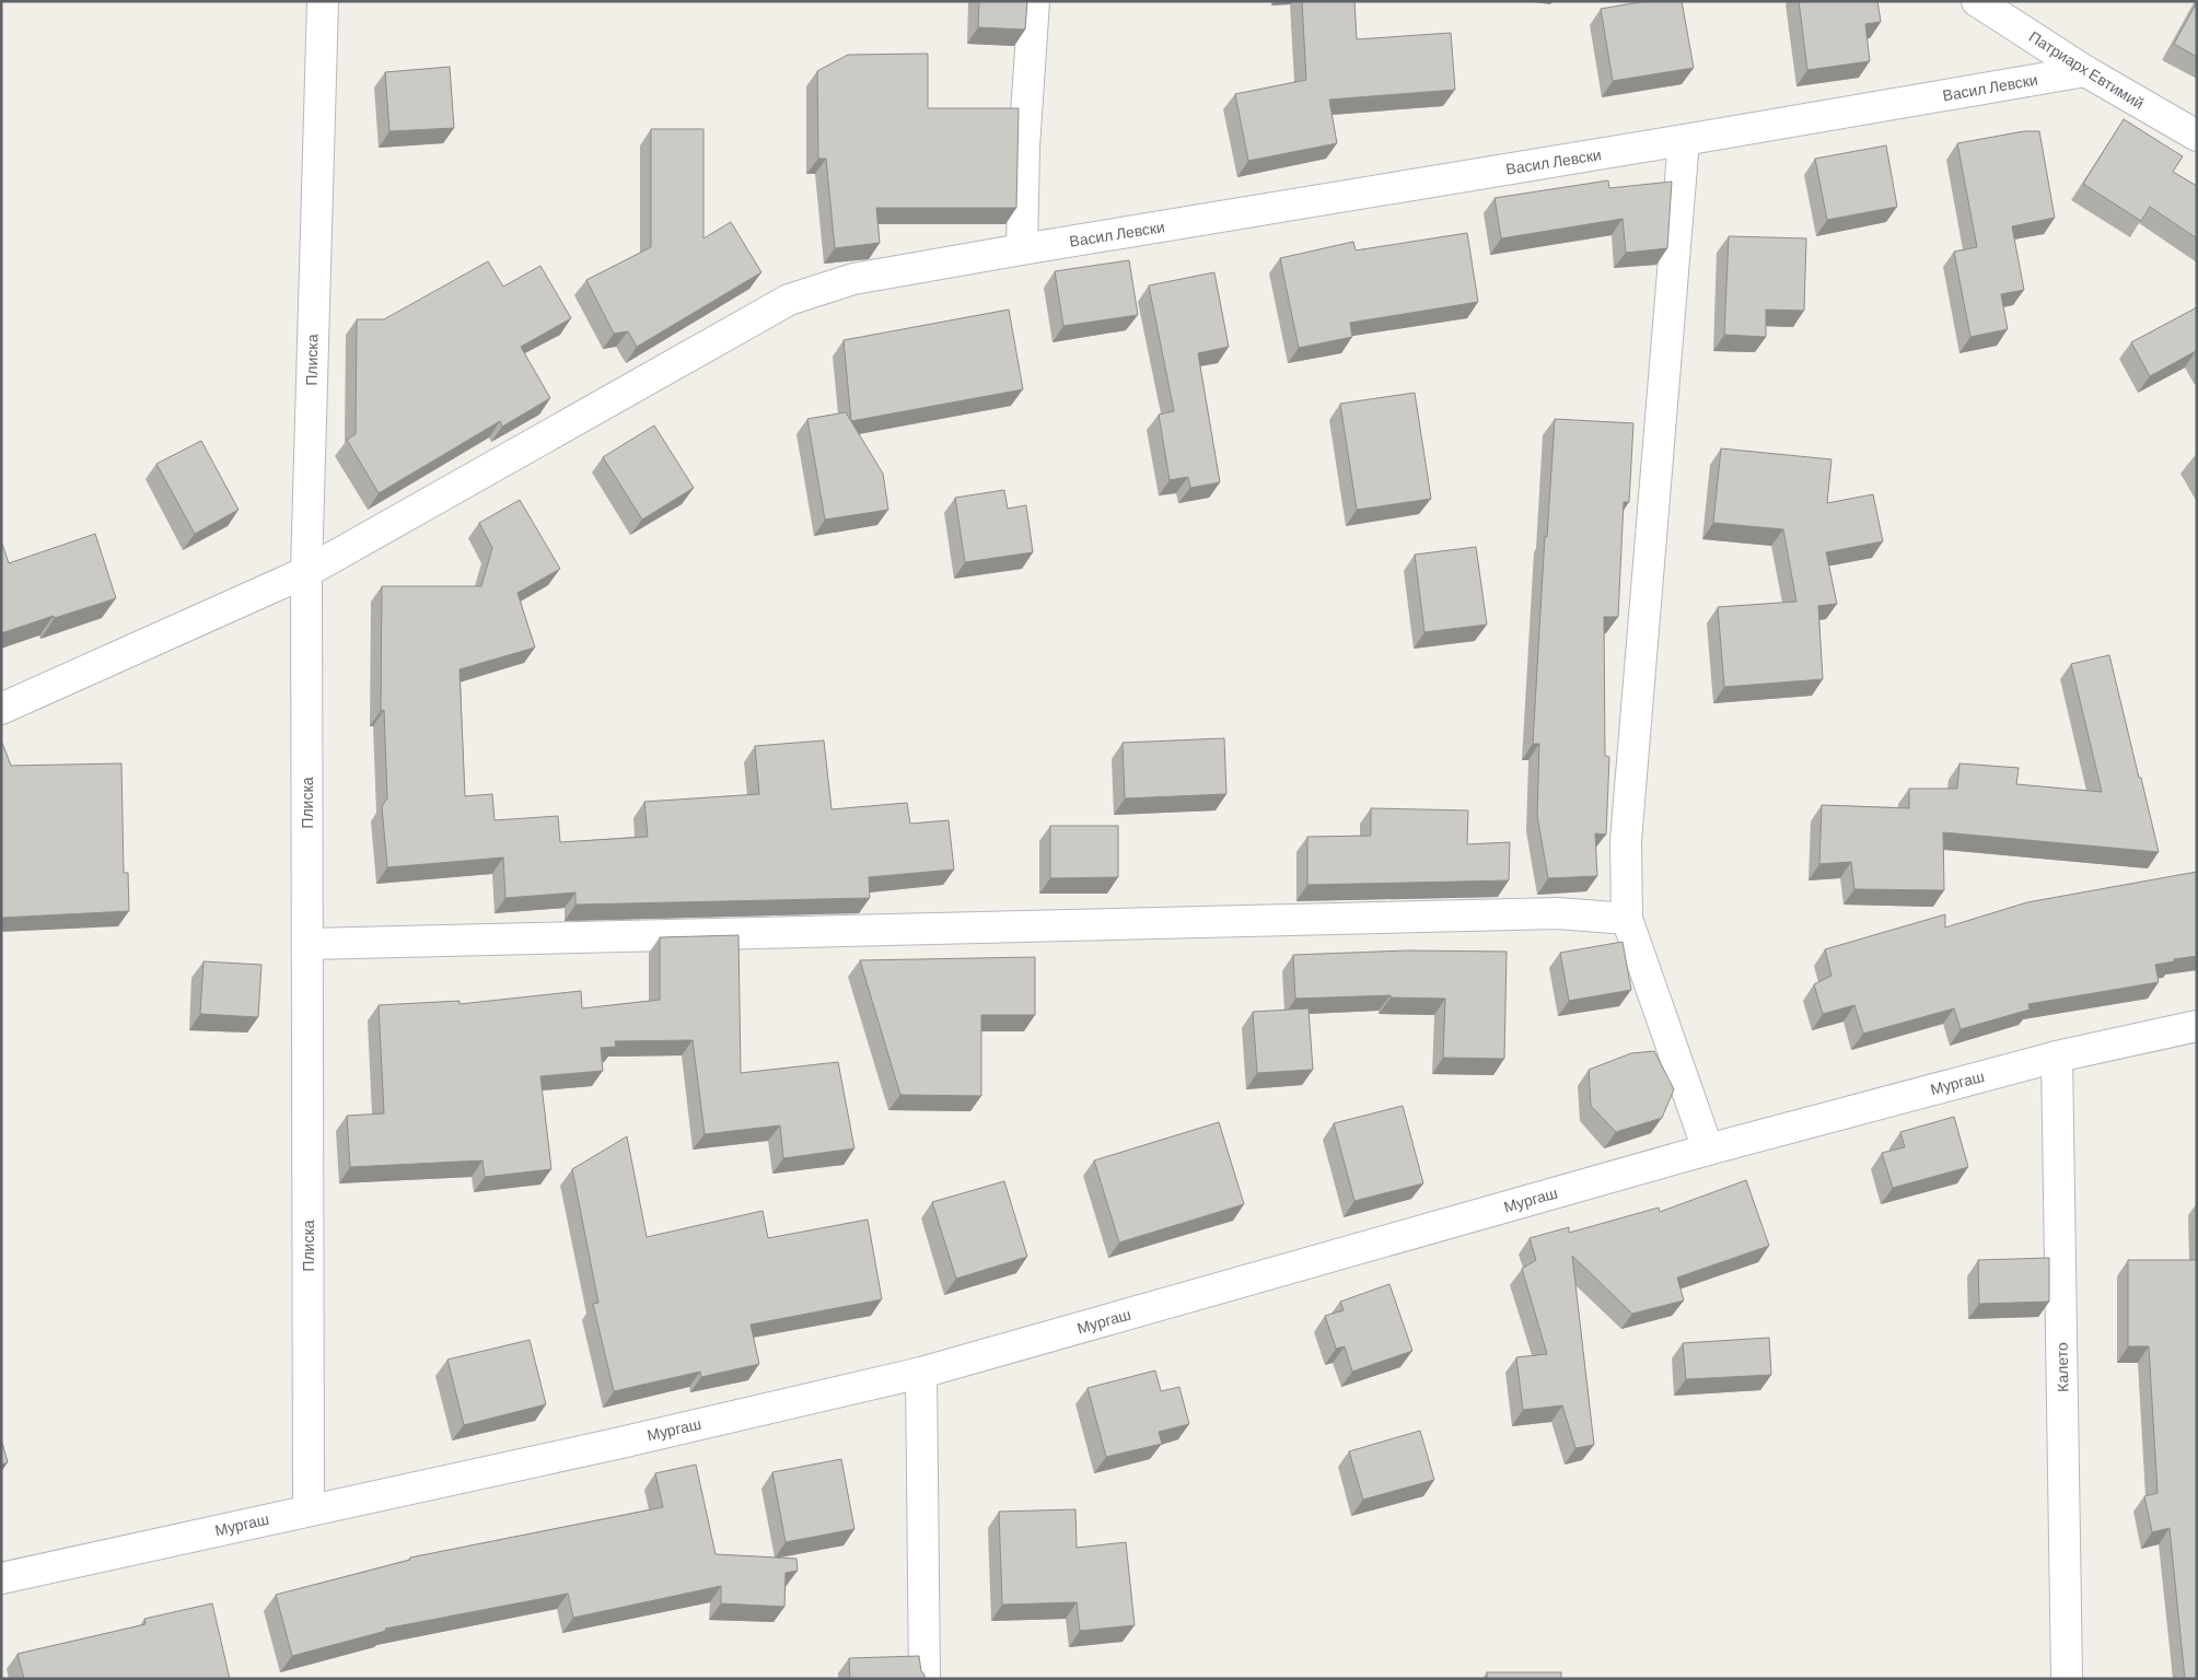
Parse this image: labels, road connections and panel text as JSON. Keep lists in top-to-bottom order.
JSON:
{
  "streets": {
    "street": [
      "Патриарх Евтимий",
      "Васил Левски",
      "Плиска",
      "Мургаш",
      "Калето"
    ]
  },
  "crossings": [
    ["Патриарх Евтимий", "Васил Левски"],
    ["Васил Левски", "Плиска"],
    ["Плиска", "Мургаш"],
    ["Мургаш", "Калето"]
  ]
}
